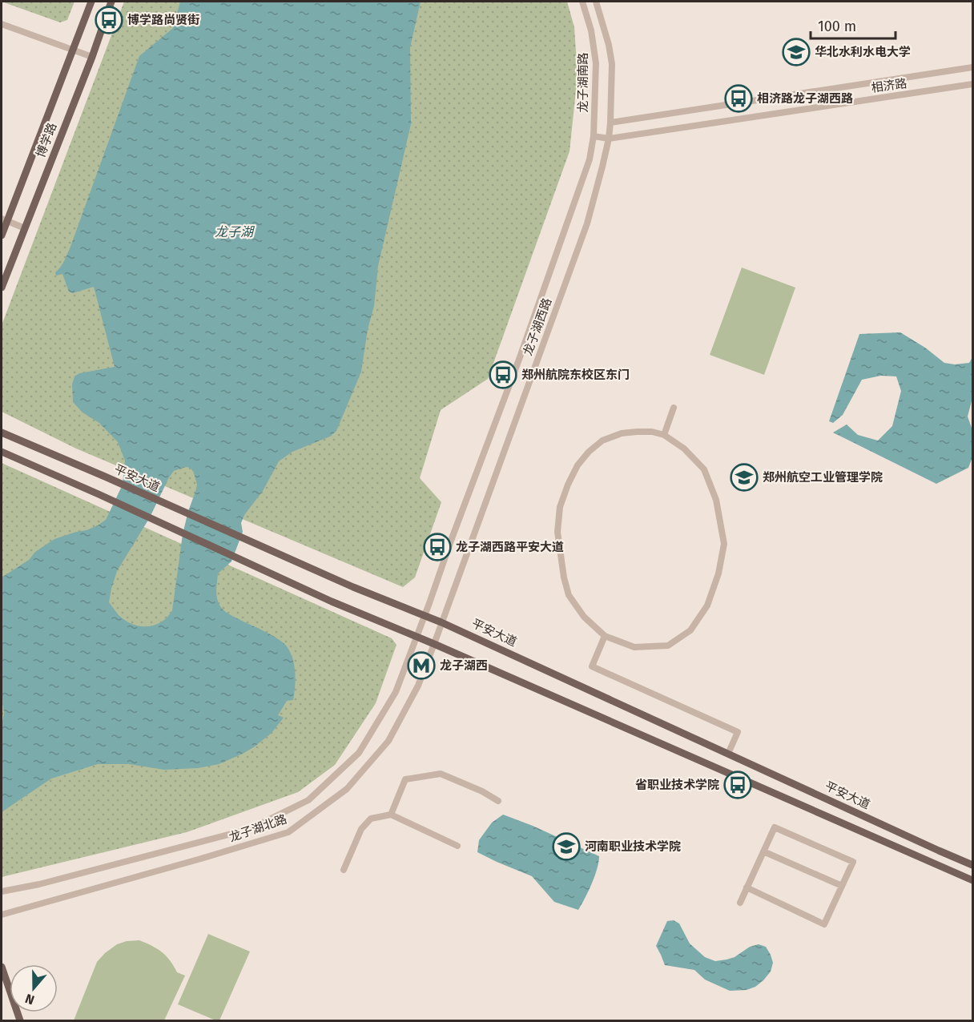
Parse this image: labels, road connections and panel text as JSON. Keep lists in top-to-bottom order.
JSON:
{
  "streets": {
    "main road": ["博学路", "平安大道"],
    "street": [
      "龙子湖南路",
      "相济路",
      "龙子湖西路",
      "龙子湖北路"
    ]
  },
  "crossings": [
    ["龙子湖南路", "相济路"],
    ["龙子湖南路", "龙子湖西路"],
    ["相济路", "龙子湖西路"],
    ["龙子湖西路", "平安大道"],
    ["龙子湖西路", "龙子湖北路"]
  ],
  "water": ["龙子湖"],
  "places": {
    "bus stop": [
      "博学路尚贤街",
      "相济路龙子湖西路",
      "郑州航院东校区东门",
      "龙子湖西路平安大道",
      "省职业技术学院"
    ],
    "school or university": ["华北水利水电大学", "郑州航空工业管理学院", "河南职业技术学院"],
    "metro station": ["龙子湖西"]
  },
  "scale_bar": "100 m",
  "north": "bottom"
}
